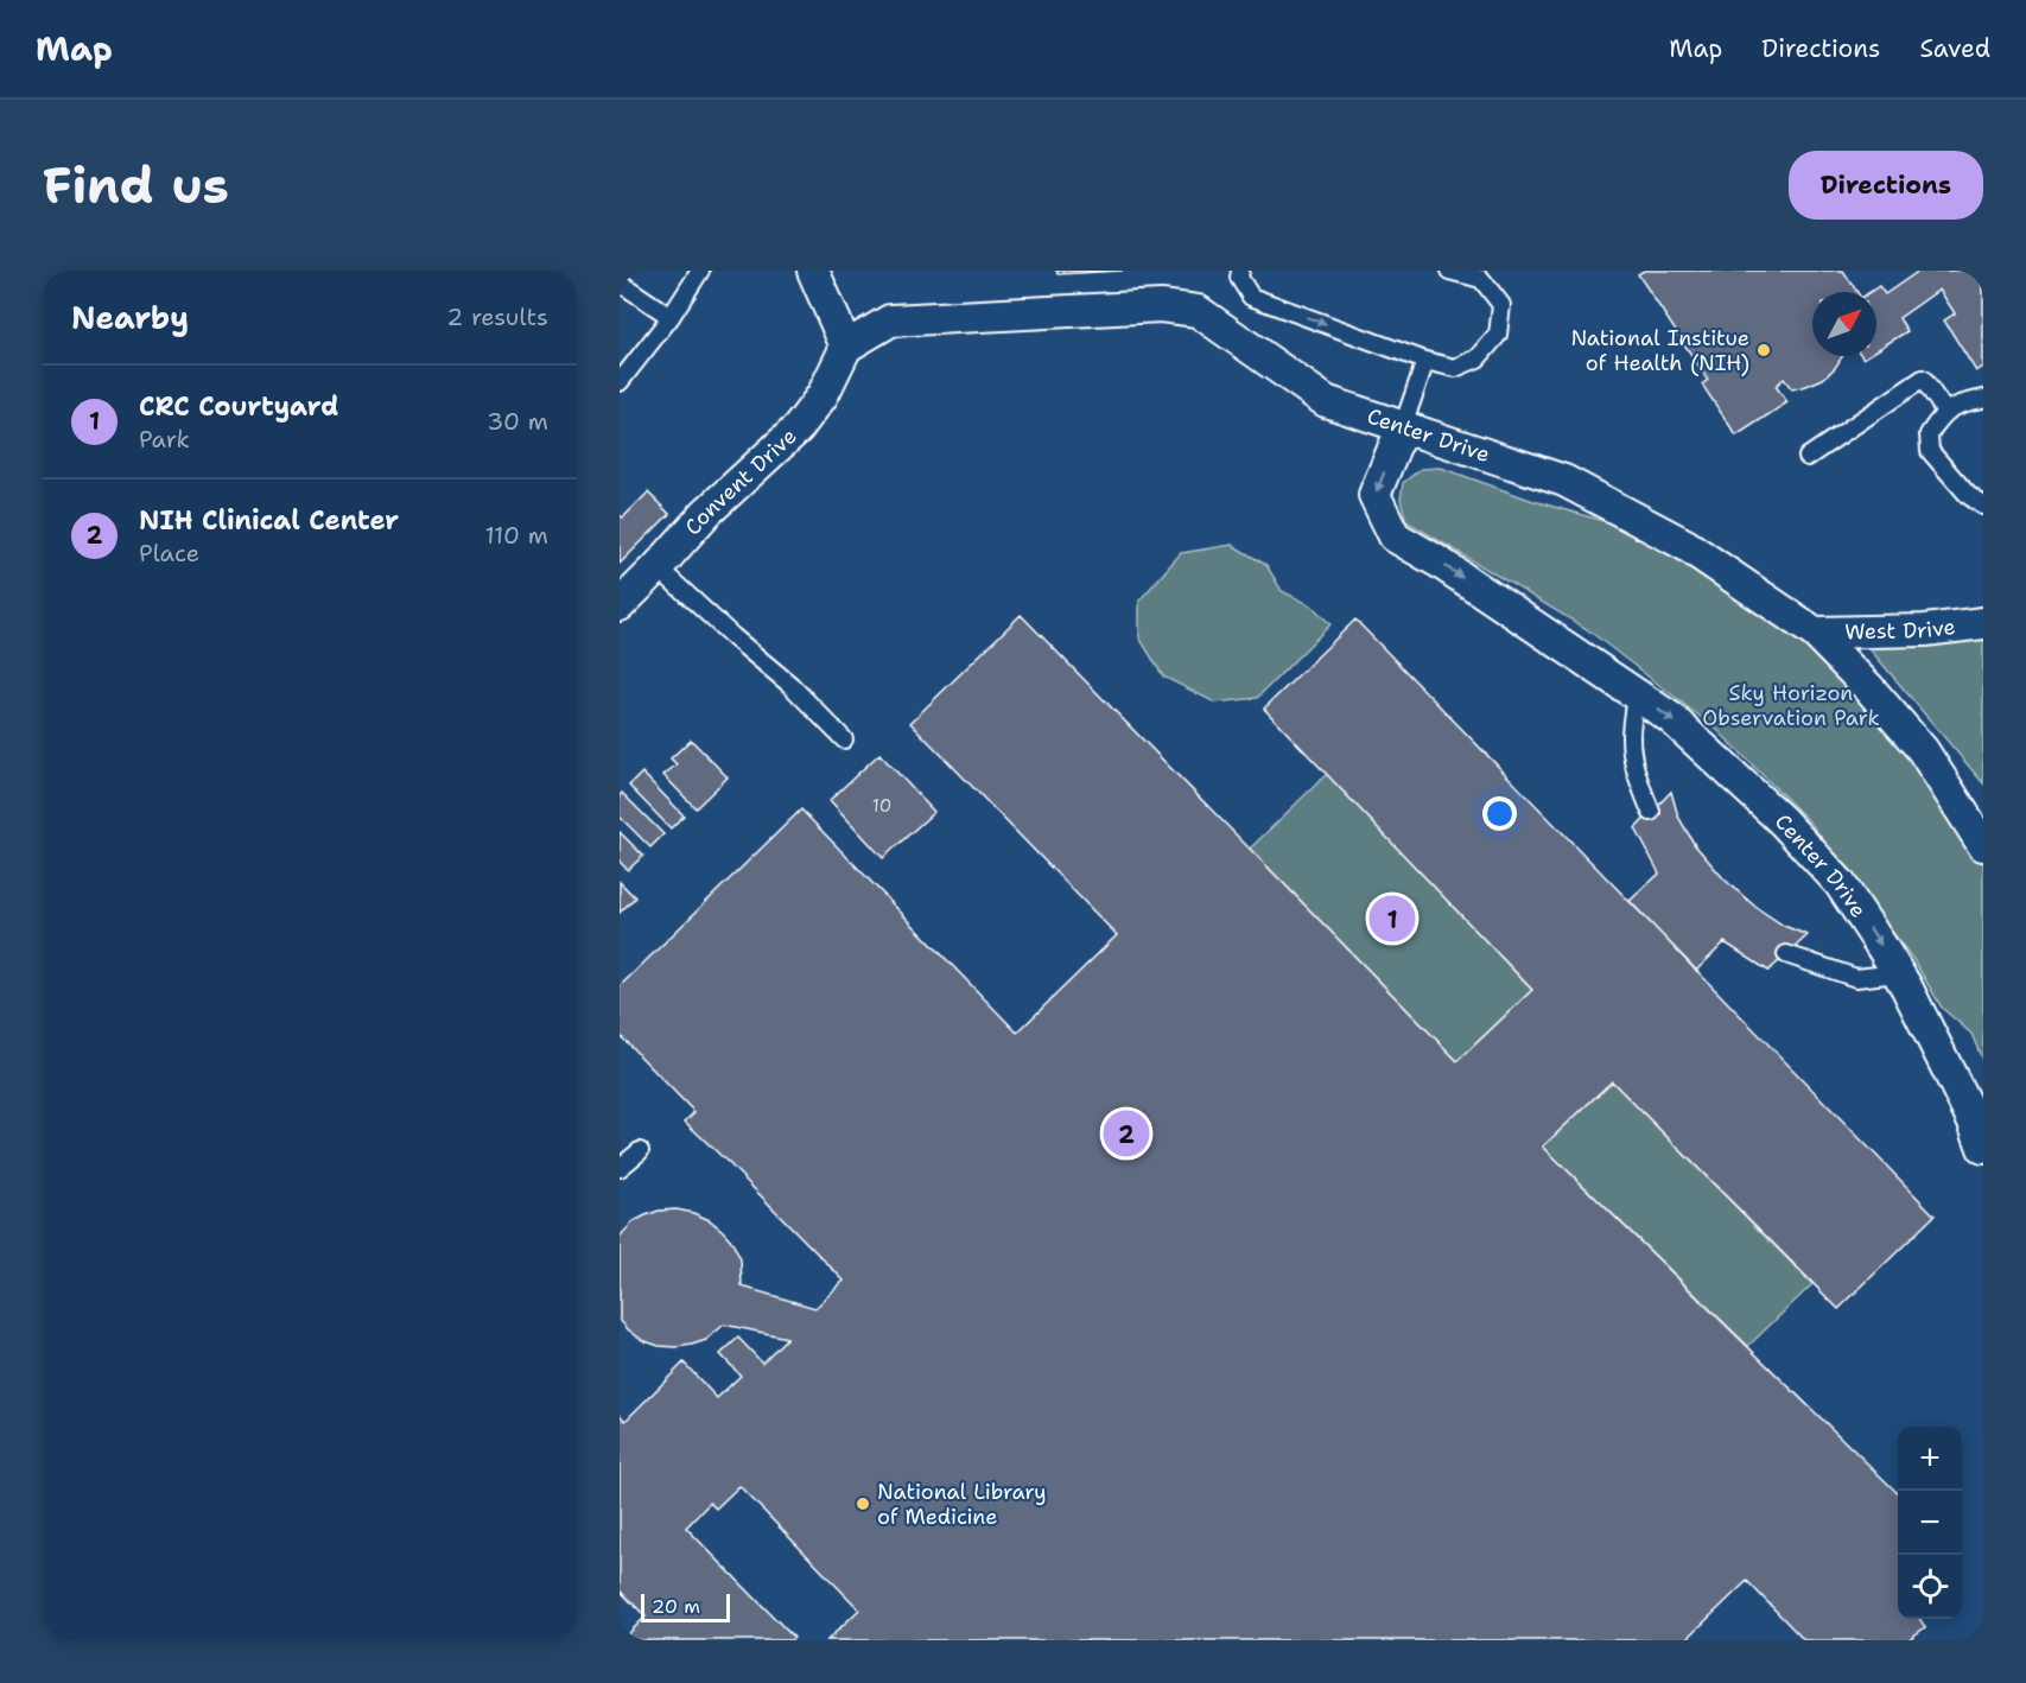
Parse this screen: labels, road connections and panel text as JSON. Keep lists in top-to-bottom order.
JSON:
{
  "streets": {
    "street": ["Center Drive", "Convent Drive", "West Drive"]
  },
  "crossings": [
    ["Center Drive", "Convent Drive"],
    ["Center Drive", "West Drive"]
  ],
  "parks": ["Sky Horizon Observation Park"],
  "places": ["National Institue of Health (NIH)", "National Library of Medicine"],
  "house_numbers": ["10"],
  "scale_bar": "20 m",
  "north": "top right",
  "page": {
    "header": "Map",
    "nav": ["Map", "Directions", "Saved"],
    "buttons": "Directions",
    "title": "Find us",
    "heading": ["Nearby", "2 results"],
    "list": [
      {
        "mark": "1",
        "name": "CRC Courtyard",
        "note": "Park",
        "value": "30 m"
      },
      {
        "mark": "2",
        "name": "NIH Clinical Center",
        "note": "Place",
        "value": "110 m"
      }
    ],
    "pins": ["1", "2"],
    "map_buttons": ["+", "−"],
    "scale": "20 m"
  }
}
